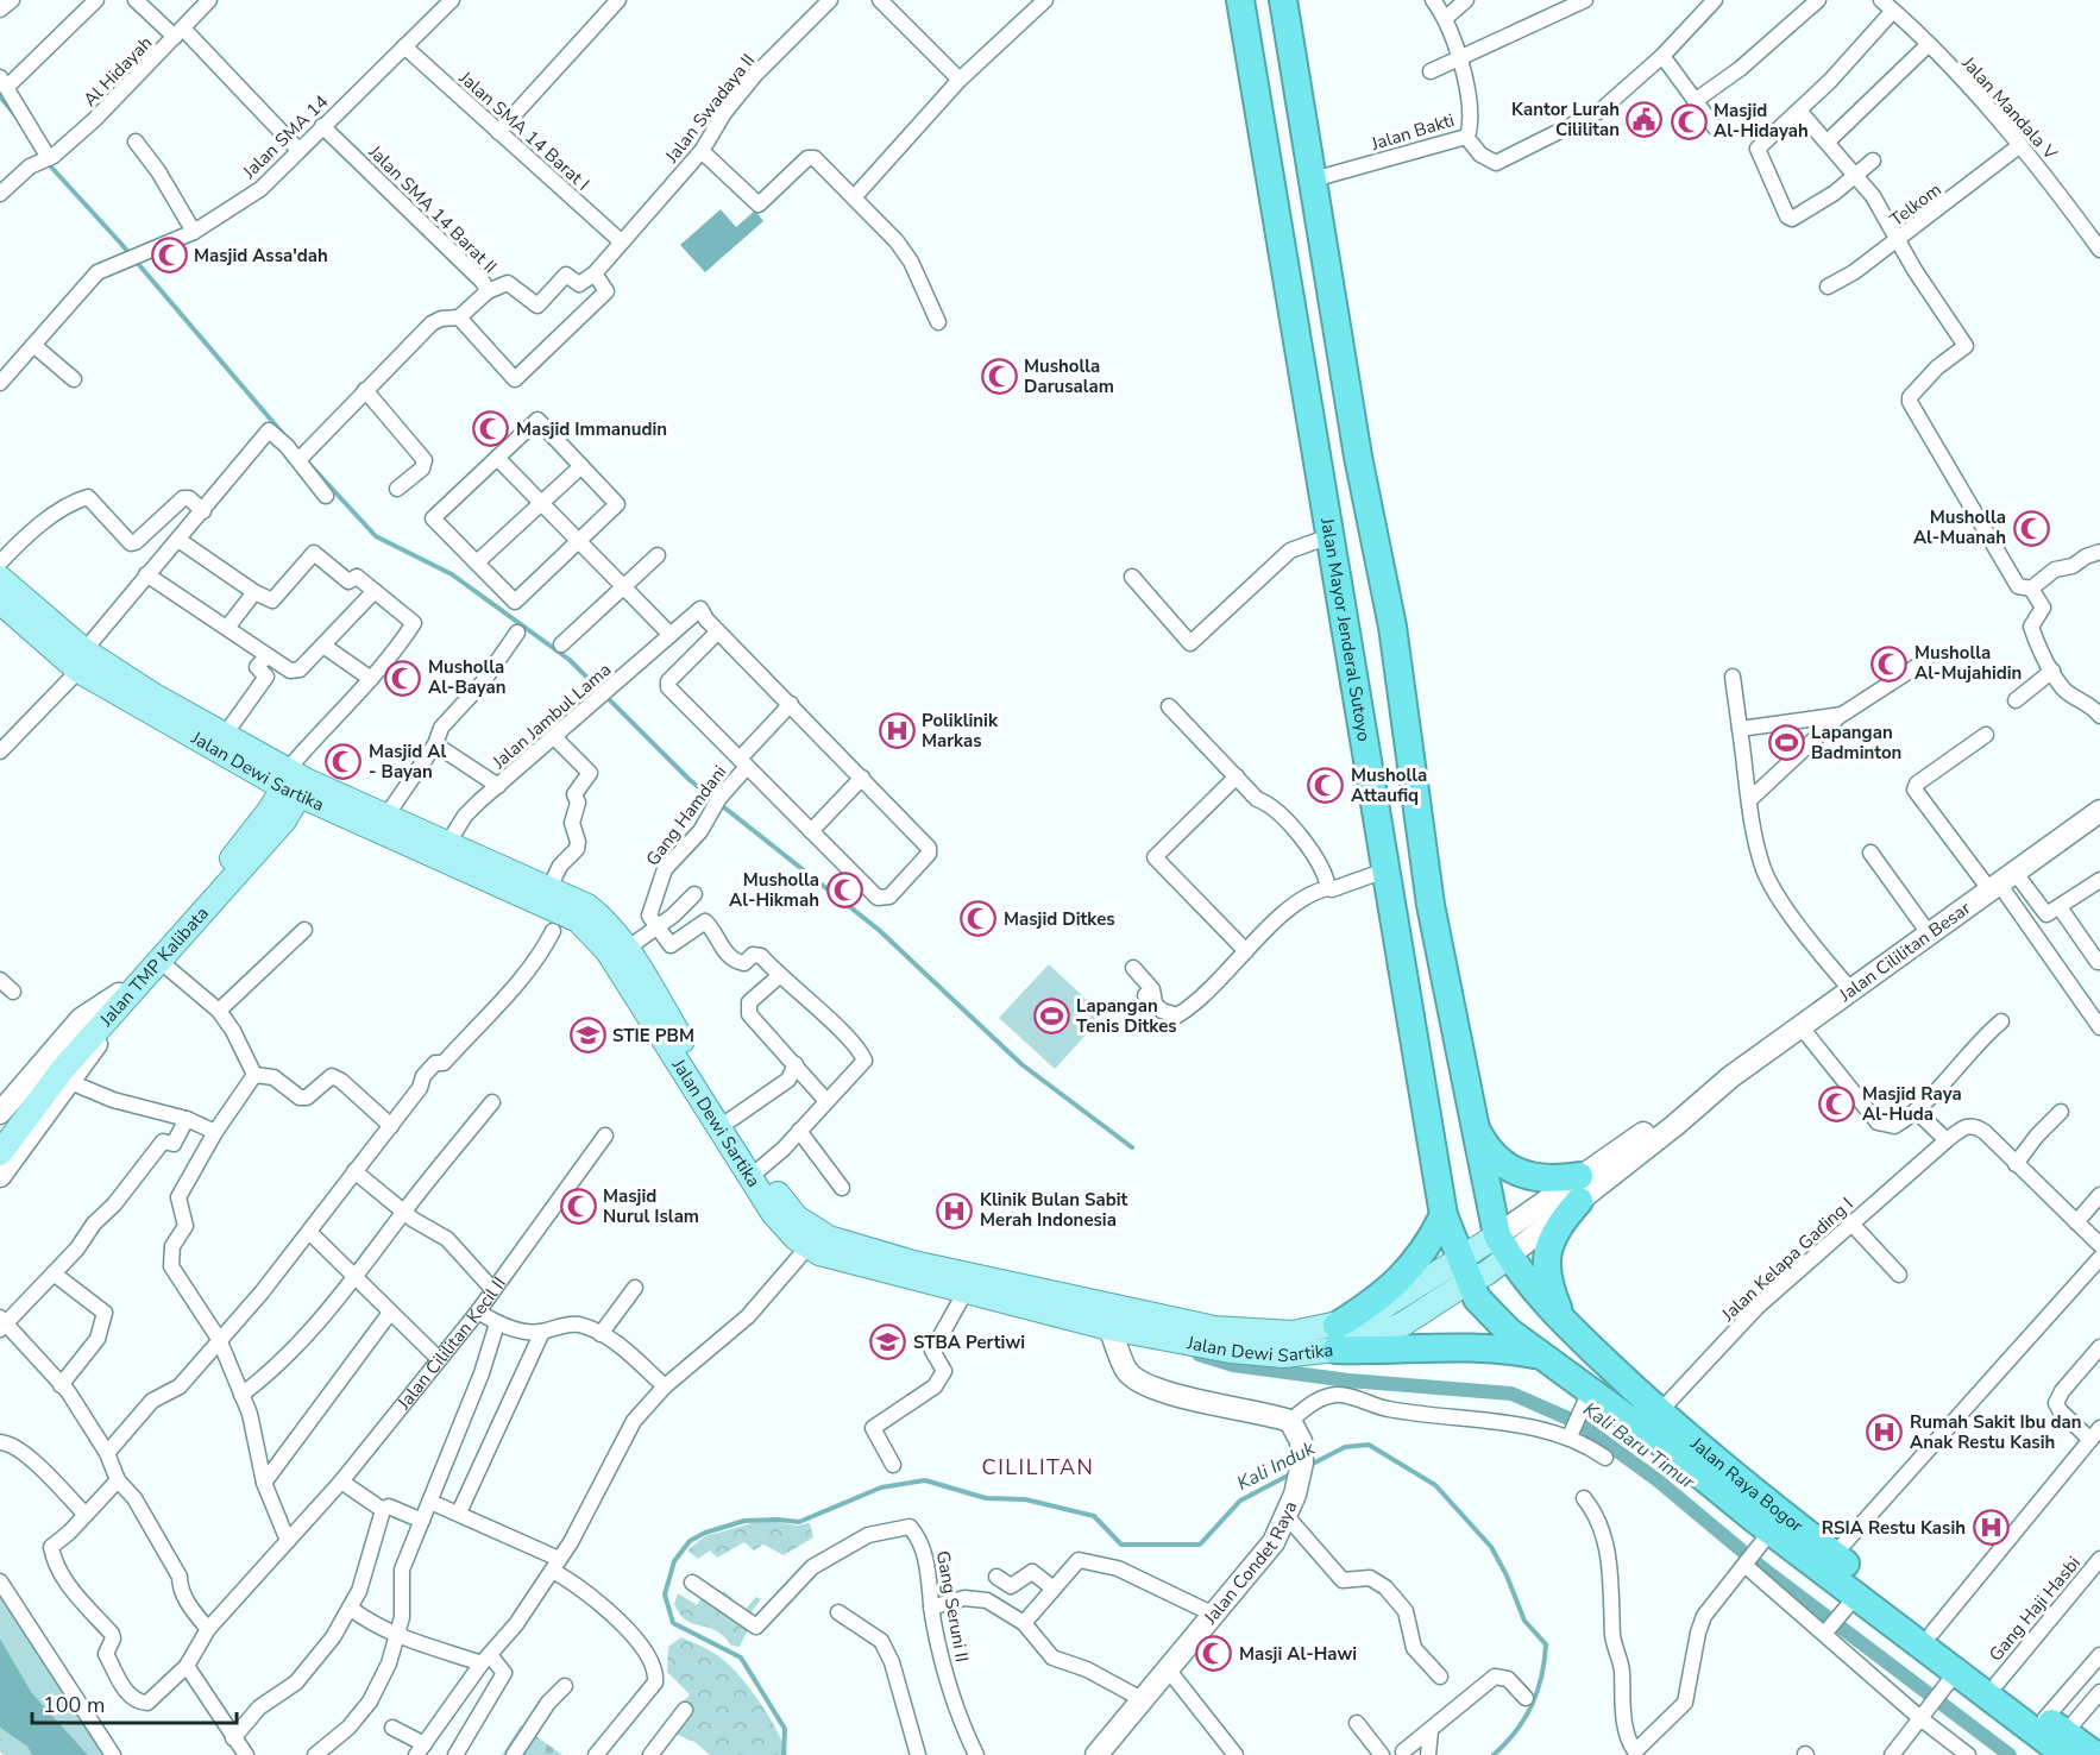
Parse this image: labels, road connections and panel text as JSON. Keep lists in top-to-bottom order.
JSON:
{
  "streets": {
    "highway": ["Jalan Mayor Jenderal Sutoyo", "Jalan Raya Bogor"],
    "main road": ["Jalan Dewi Sartika", "Jalan Cililitan Besar", "Jalan TMP Kalibata"],
    "street": [
      "Al Hidayah",
      "Jalan Swadaya II",
      "Jalan Mandala V",
      "Jalan SMA 14 Barat I",
      "Jalan Bakti",
      "Jalan SMA 14",
      "Telkom",
      "Jalan SMA 14 Barat II",
      "Jalan Jambul Lama",
      "Gang Hamdani",
      "Jalan Kelapa Gading I",
      "Jalan Cililitan Kecil II",
      "Jalan Condet Raya",
      "Gang Seruni II",
      "Gang Haji Hasbi"
    ]
  },
  "crossings": [
    ["Jalan Swadaya II", "Jalan SMA 14 Barat I"],
    ["Jalan Mandala V", "Telkom"],
    ["Jalan SMA 14 Barat I", "Jalan SMA 14"],
    ["Jalan SMA 14", "Jalan SMA 14 Barat II"],
    ["Jalan Mayor Jenderal Sutoyo", "Jalan Dewi Sartika"],
    ["Jalan Mayor Jenderal Sutoyo", "Jalan Cililitan Besar"],
    ["Jalan Mayor Jenderal Sutoyo", "Jalan Raya Bogor"],
    ["Jalan Jambul Lama", "Jalan Dewi Sartika"],
    ["Jalan Dewi Sartika", "Jalan Cililitan Besar"],
    ["Jalan Dewi Sartika", "Jalan TMP Kalibata"],
    ["Jalan Dewi Sartika", "Jalan Raya Bogor"],
    ["Jalan Cililitan Besar", "Jalan Raya Bogor"],
    ["Jalan Kelapa Gading I", "Jalan Raya Bogor"],
    ["Jalan Raya Bogor", "Gang Haji Hasbi"]
  ],
  "districts": ["CILILITAN"],
  "water": ["Kali Baru Timur", "Kali Induk"],
  "places": {
    "public building": ["Kantor Lurah Cililitan"],
    "mosque": [
      "Masjid Al-Hidayah",
      "Masjid Assa'dah",
      "Musholla Darusalam",
      "Masjid Immanudin",
      "Musholla Al-Muanah",
      "Musholla Al-Mujahidin",
      "Musholla Al-Bayan",
      "Masjid Al - Bayan",
      "Musholla Attaufiq",
      "Musholla Al-Hikmah",
      "Masjid Ditkes",
      "Masjid Raya Al-Huda",
      "Masjid Nurul Islam",
      "Masji Al-Hawi"
    ],
    "hospital": [
      "Poliklinik Markas",
      "Klinik Bulan Sabit Merah Indonesia",
      "Rumah Sakit Ibu dan Anak Restu Kasih",
      "RSIA Restu Kasih"
    ],
    "sports": ["Lapangan Badminton", "Lapangan Tenis Ditkes"],
    "school or university": ["STIE PBM", "STBA Pertiwi"]
  },
  "scale_bar": "100 m"
}
